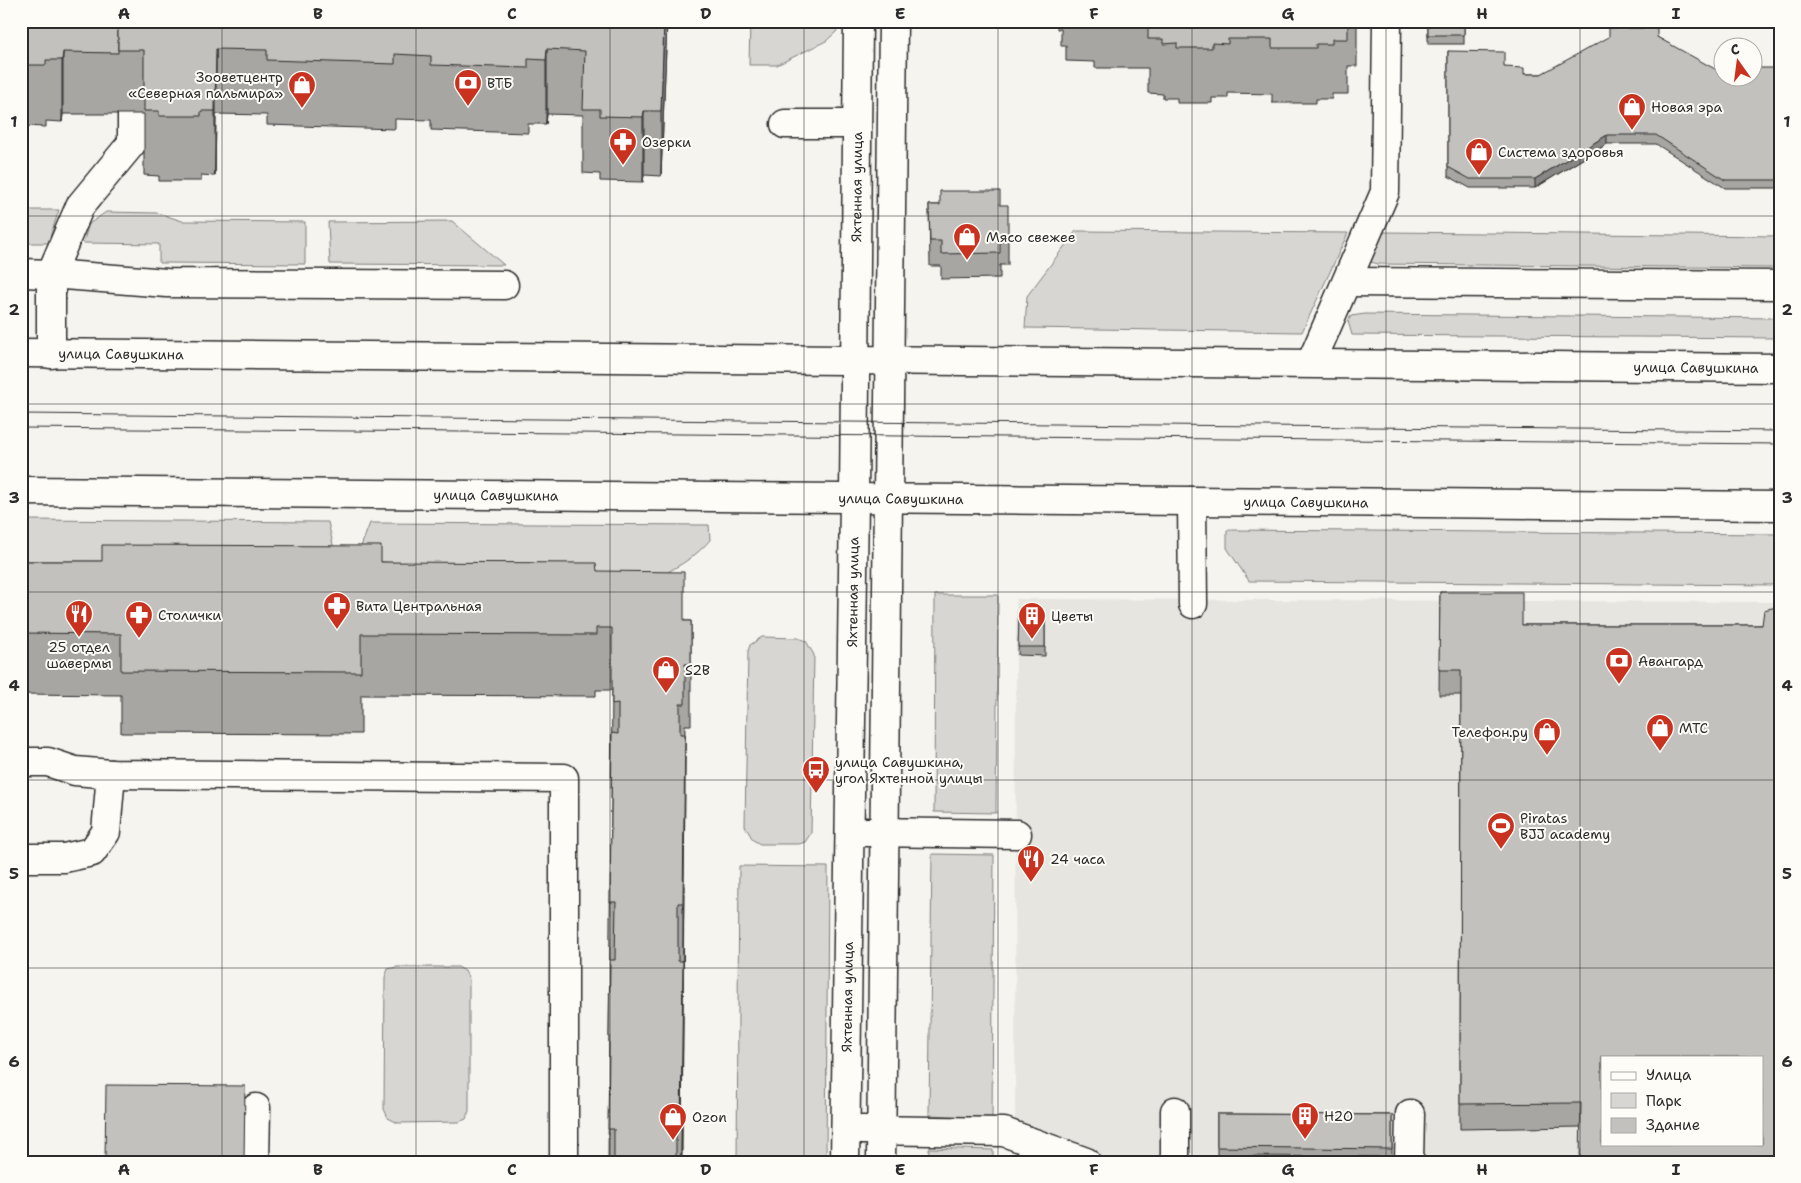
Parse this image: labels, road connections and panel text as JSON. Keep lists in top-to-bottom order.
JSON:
{
  "streets": {
    "main road": ["Яхтенная улица", "улица Савушкина"]
  },
  "crossings": [
    ["Яхтенная улица", "улица Савушкина"]
  ],
  "places": {
    "bank": ["ВТБ", "Авангард"],
    "shop": [
      "Зооветцентр «Северная пальмира»",
      "Новая эра",
      "Cистема здоровья",
      "Мясо свежее",
      "S2B",
      "МТС",
      "Телефон.ру",
      "Ozon"
    ],
    "pharmacy": ["Озерки", "Вита Центральная", "Столички"],
    "restaurant": ["25 отдел шавермы", "24 часа"],
    "building": ["Цветы", "H2O"],
    "bus stop": ["улица Савушкина, угол Яхтенной улицы"],
    "sports": ["Piratas BJJ academy"]
  },
  "legend": ["Улица", "Парк", "Здание"],
  "north": "top",
  "grid": {
    "columns": [
      "A",
      "B",
      "C",
      "D",
      "E",
      "F",
      "G",
      "H",
      "I"
    ],
    "rows": [
      "1",
      "2",
      "3",
      "4",
      "5",
      "6"
    ]
  }
}
